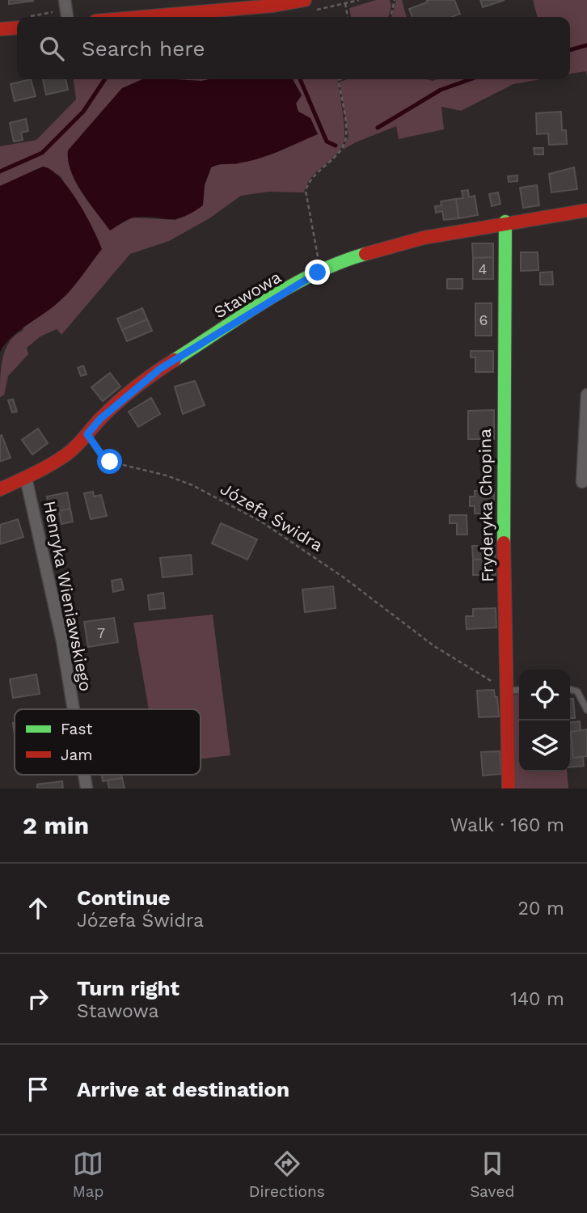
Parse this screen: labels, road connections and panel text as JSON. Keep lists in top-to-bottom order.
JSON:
{
  "streets": {
    "street": ["Stawowa", "Fryderyka Chopina", "Henryka Wieniawskiego"],
    "path": ["Józefa Świdra"]
  },
  "crossings": [
    ["Stawowa", "Fryderyka Chopina"],
    ["Stawowa", "Józefa Świdra"],
    ["Stawowa", "Henryka Wieniawskiego"],
    ["Fryderyka Chopina", "Józefa Świdra"]
  ],
  "house_numbers": ["4", "6", "7"],
  "legend": ["Fast", "Jam"],
  "page": {
    "search": "Search here",
    "heading": ["2 min", "Walk · 160 m"],
    "list": [
      ["Continue", "Józefa Świdra", "20 m"],
      ["Turn right", "Stawowa", "140 m"],
      "Arrive at destination"
    ],
    "nav": ["Map", "Directions", "Saved"]
  }
}
